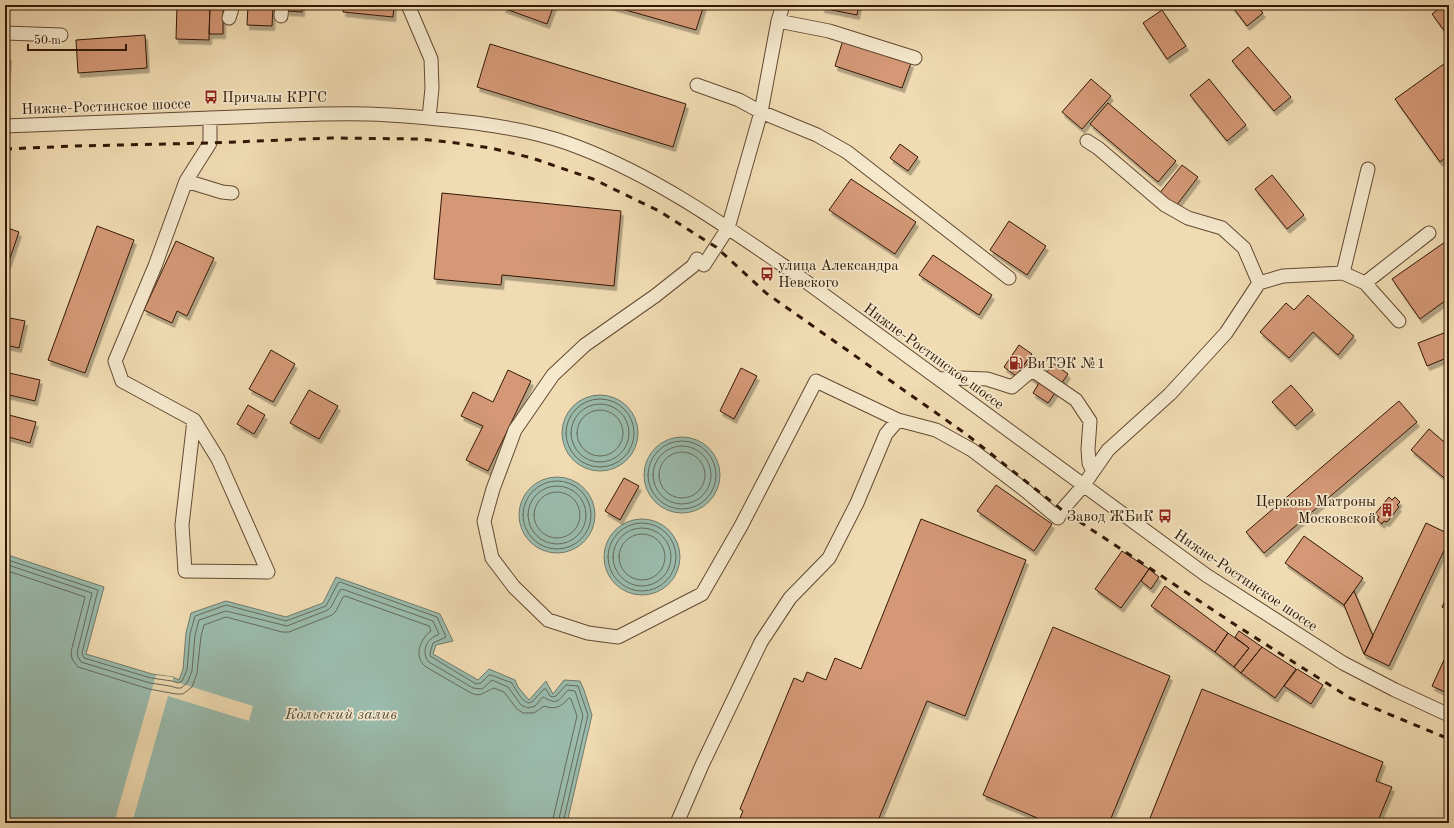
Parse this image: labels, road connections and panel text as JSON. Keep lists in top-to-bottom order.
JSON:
{
  "streets": {
    "street": ["Нижне-Ростинское шоссе"]
  },
  "water": ["Кольский залив"],
  "places": {
    "bus stop": ["Причалы КРГС", "улица Александра Невского", "Завод ЖБиК"],
    "fuel station": ["ВиТЭК №1"],
    "building": ["Церковь Матроны Московской"]
  },
  "scale_bar": "50 m"
}
